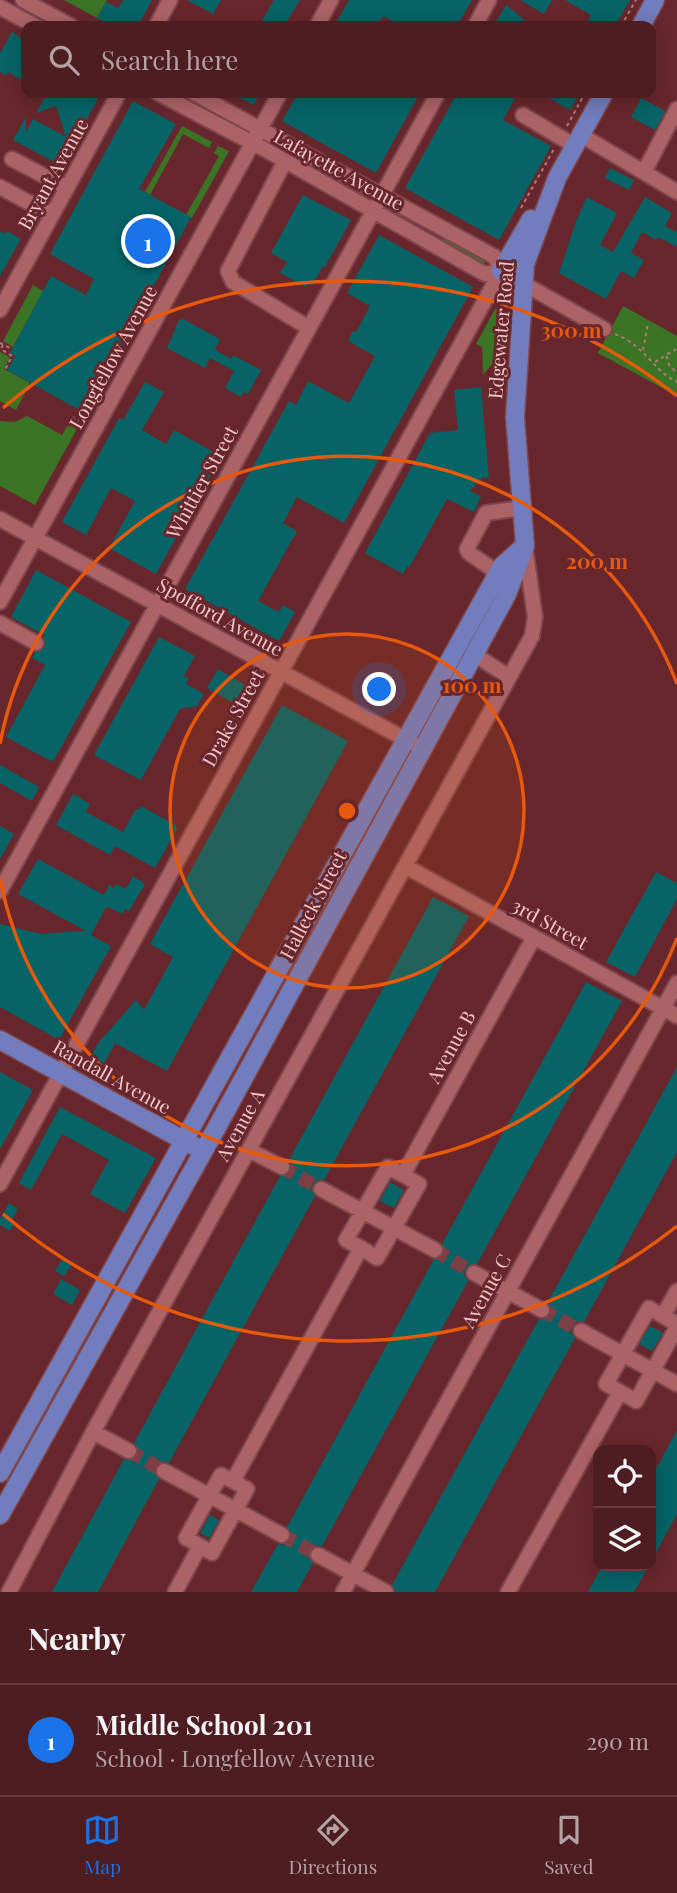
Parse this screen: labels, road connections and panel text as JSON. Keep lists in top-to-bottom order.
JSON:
{
  "streets": {
    "main road": ["Edgewater Road", "Halleck Street", "Randall Avenue"],
    "street": [
      "Lafayette Avenue",
      "Bryant Avenue",
      "Longfellow Avenue",
      "Whittier Street",
      "Spofford Avenue",
      "Drake Street",
      "3rd Street",
      "Avenue B",
      "Avenue A",
      "Avenue C"
    ]
  },
  "crossings": [
    ["Lafayette Avenue", "Edgewater Road"],
    ["Lafayette Avenue", "Longfellow Avenue"],
    ["Lafayette Avenue", "Whittier Street"],
    ["Lafayette Avenue", "Drake Street"],
    ["Edgewater Road", "Halleck Street"],
    ["Edgewater Road", "Avenue A"],
    ["Longfellow Avenue", "Spofford Avenue"],
    ["Whittier Street", "Spofford Avenue"],
    ["Spofford Avenue", "Drake Street"],
    ["Spofford Avenue", "Halleck Street"],
    ["Drake Street", "Randall Avenue"],
    ["Halleck Street", "Randall Avenue"],
    ["Halleck Street", "Avenue A"],
    ["3rd Street", "Avenue B"],
    ["3rd Street", "Avenue A"],
    ["3rd Street", "Avenue C"]
  ],
  "page": {
    "search": "Search here",
    "pins": "1",
    "heading": "Nearby",
    "list": [
      {
        "mark": "1",
        "name": "Middle School 201",
        "note": "School · Longfellow Avenue",
        "value": "290 m"
      }
    ],
    "nav": ["Map", "Directions", "Saved"]
  },
  "rings": ["300 m", "200 m", "100 m"]
}
